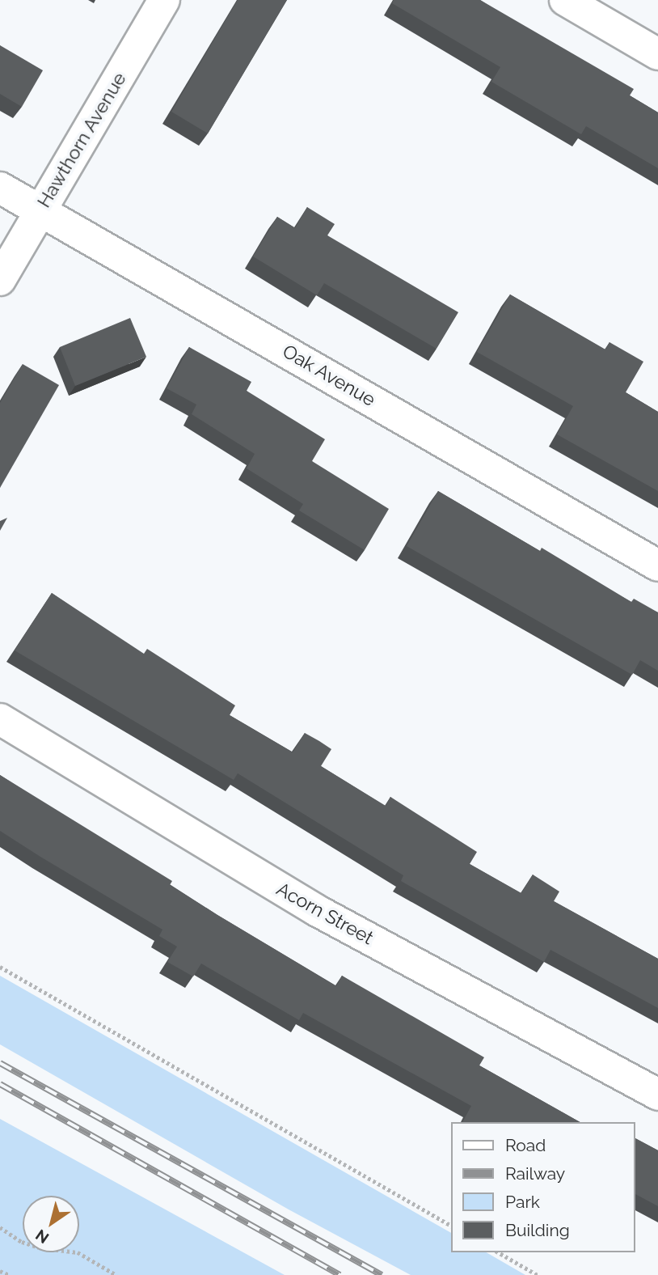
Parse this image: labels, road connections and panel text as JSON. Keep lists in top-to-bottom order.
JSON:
{
  "streets": {
    "street": ["Hawthorn Avenue", "Oak Avenue", "Acorn Street"]
  },
  "crossings": [
    ["Hawthorn Avenue", "Oak Avenue"]
  ],
  "legend": [
    "Road",
    "Railway",
    "Park",
    "Building"
  ],
  "north": "bottom left"
}
